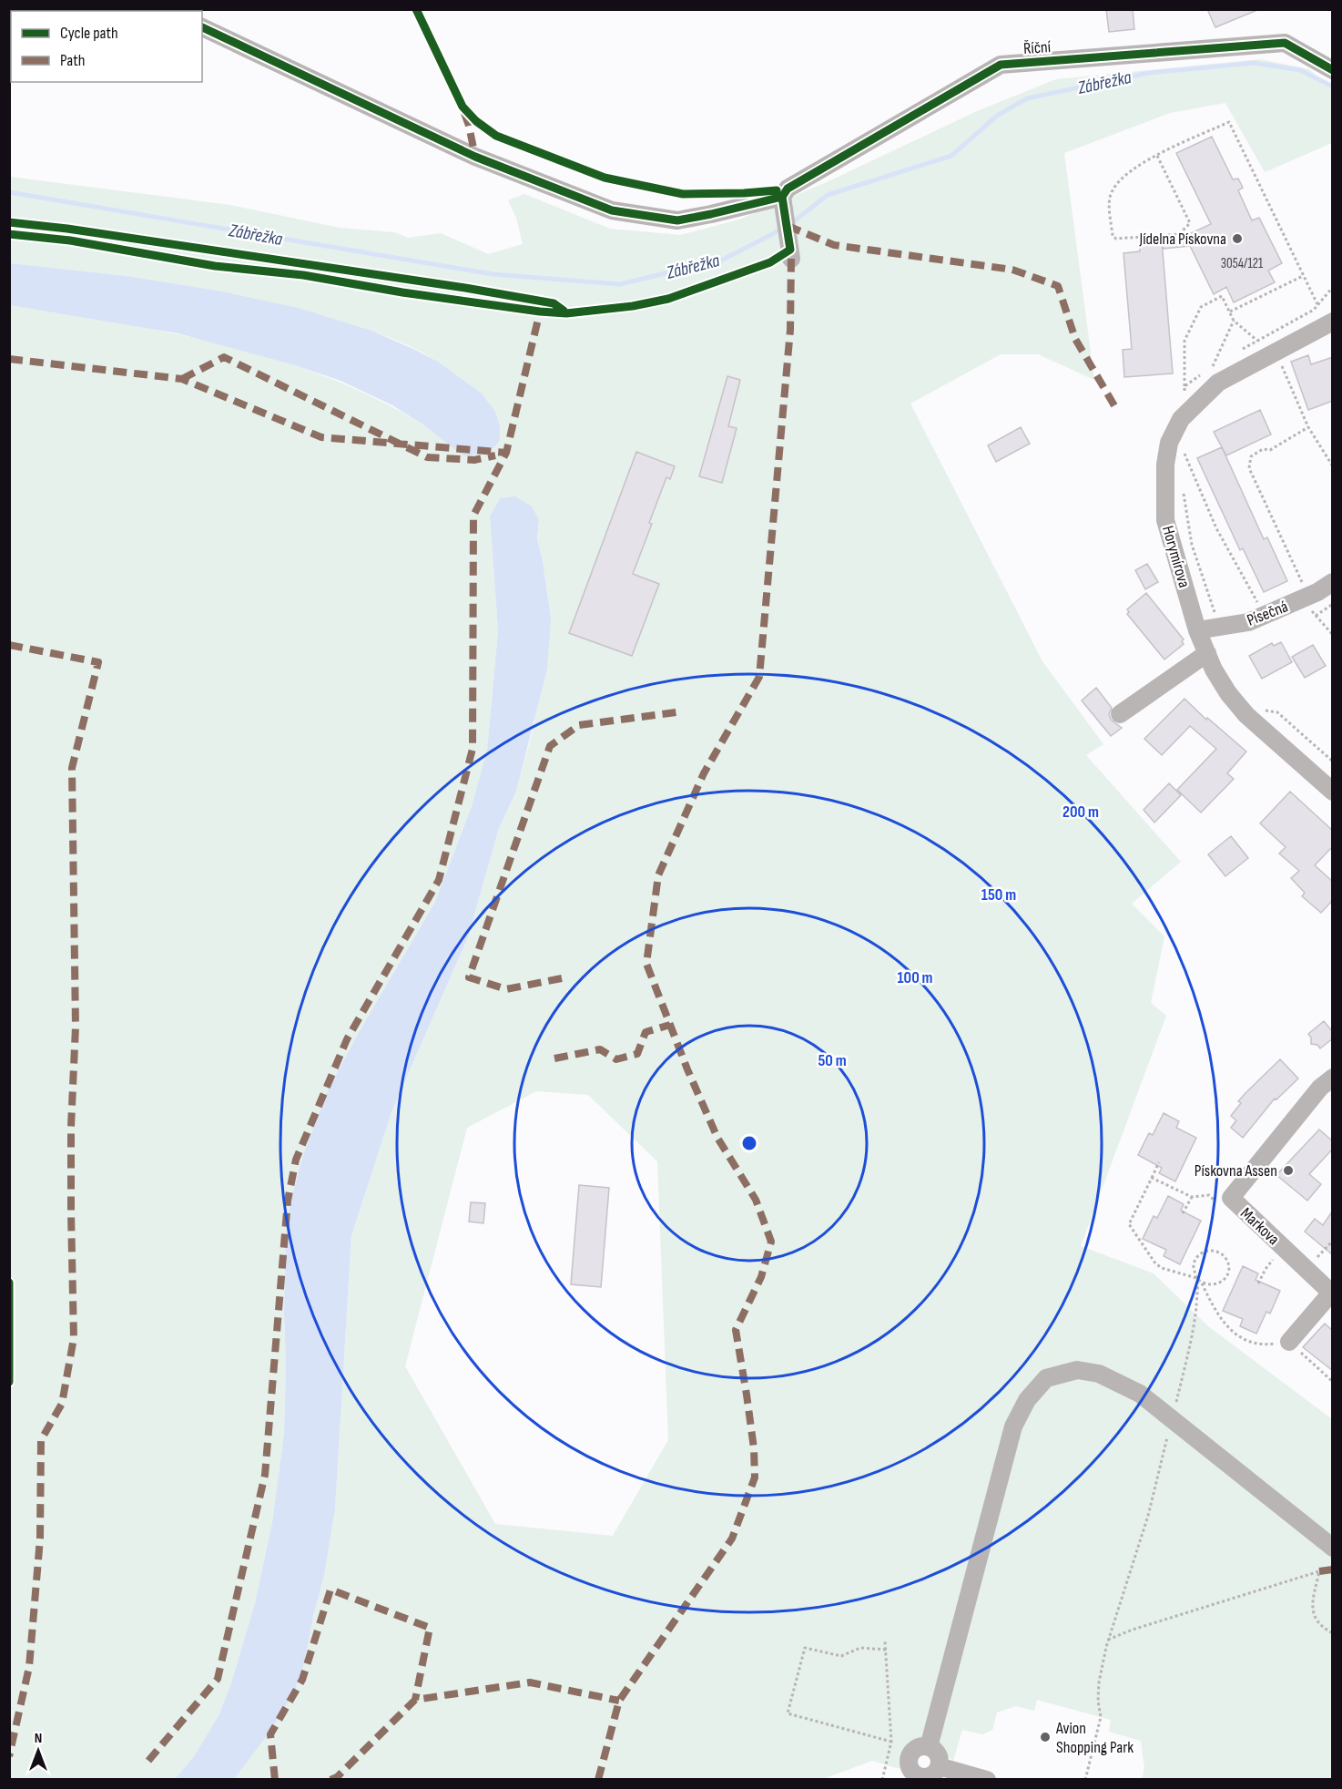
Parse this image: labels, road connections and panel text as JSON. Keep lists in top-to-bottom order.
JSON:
{
  "streets": {
    "street": [
      "Říční",
      "Horymírova",
      "Písečná",
      "Markova"
    ]
  },
  "crossings": [
    ["Horymírova", "Písečná"]
  ],
  "water": ["Zábřežka"],
  "places": ["Jídelna Pískovna", "Pískovna Assen", "Avion Shopping Park"],
  "house_numbers": ["3054/121"],
  "legend": ["Cycle path", "Path"],
  "north": "top",
  "rings": [
    "200 m",
    "150 m",
    "100 m",
    "50 m"
  ]
}
